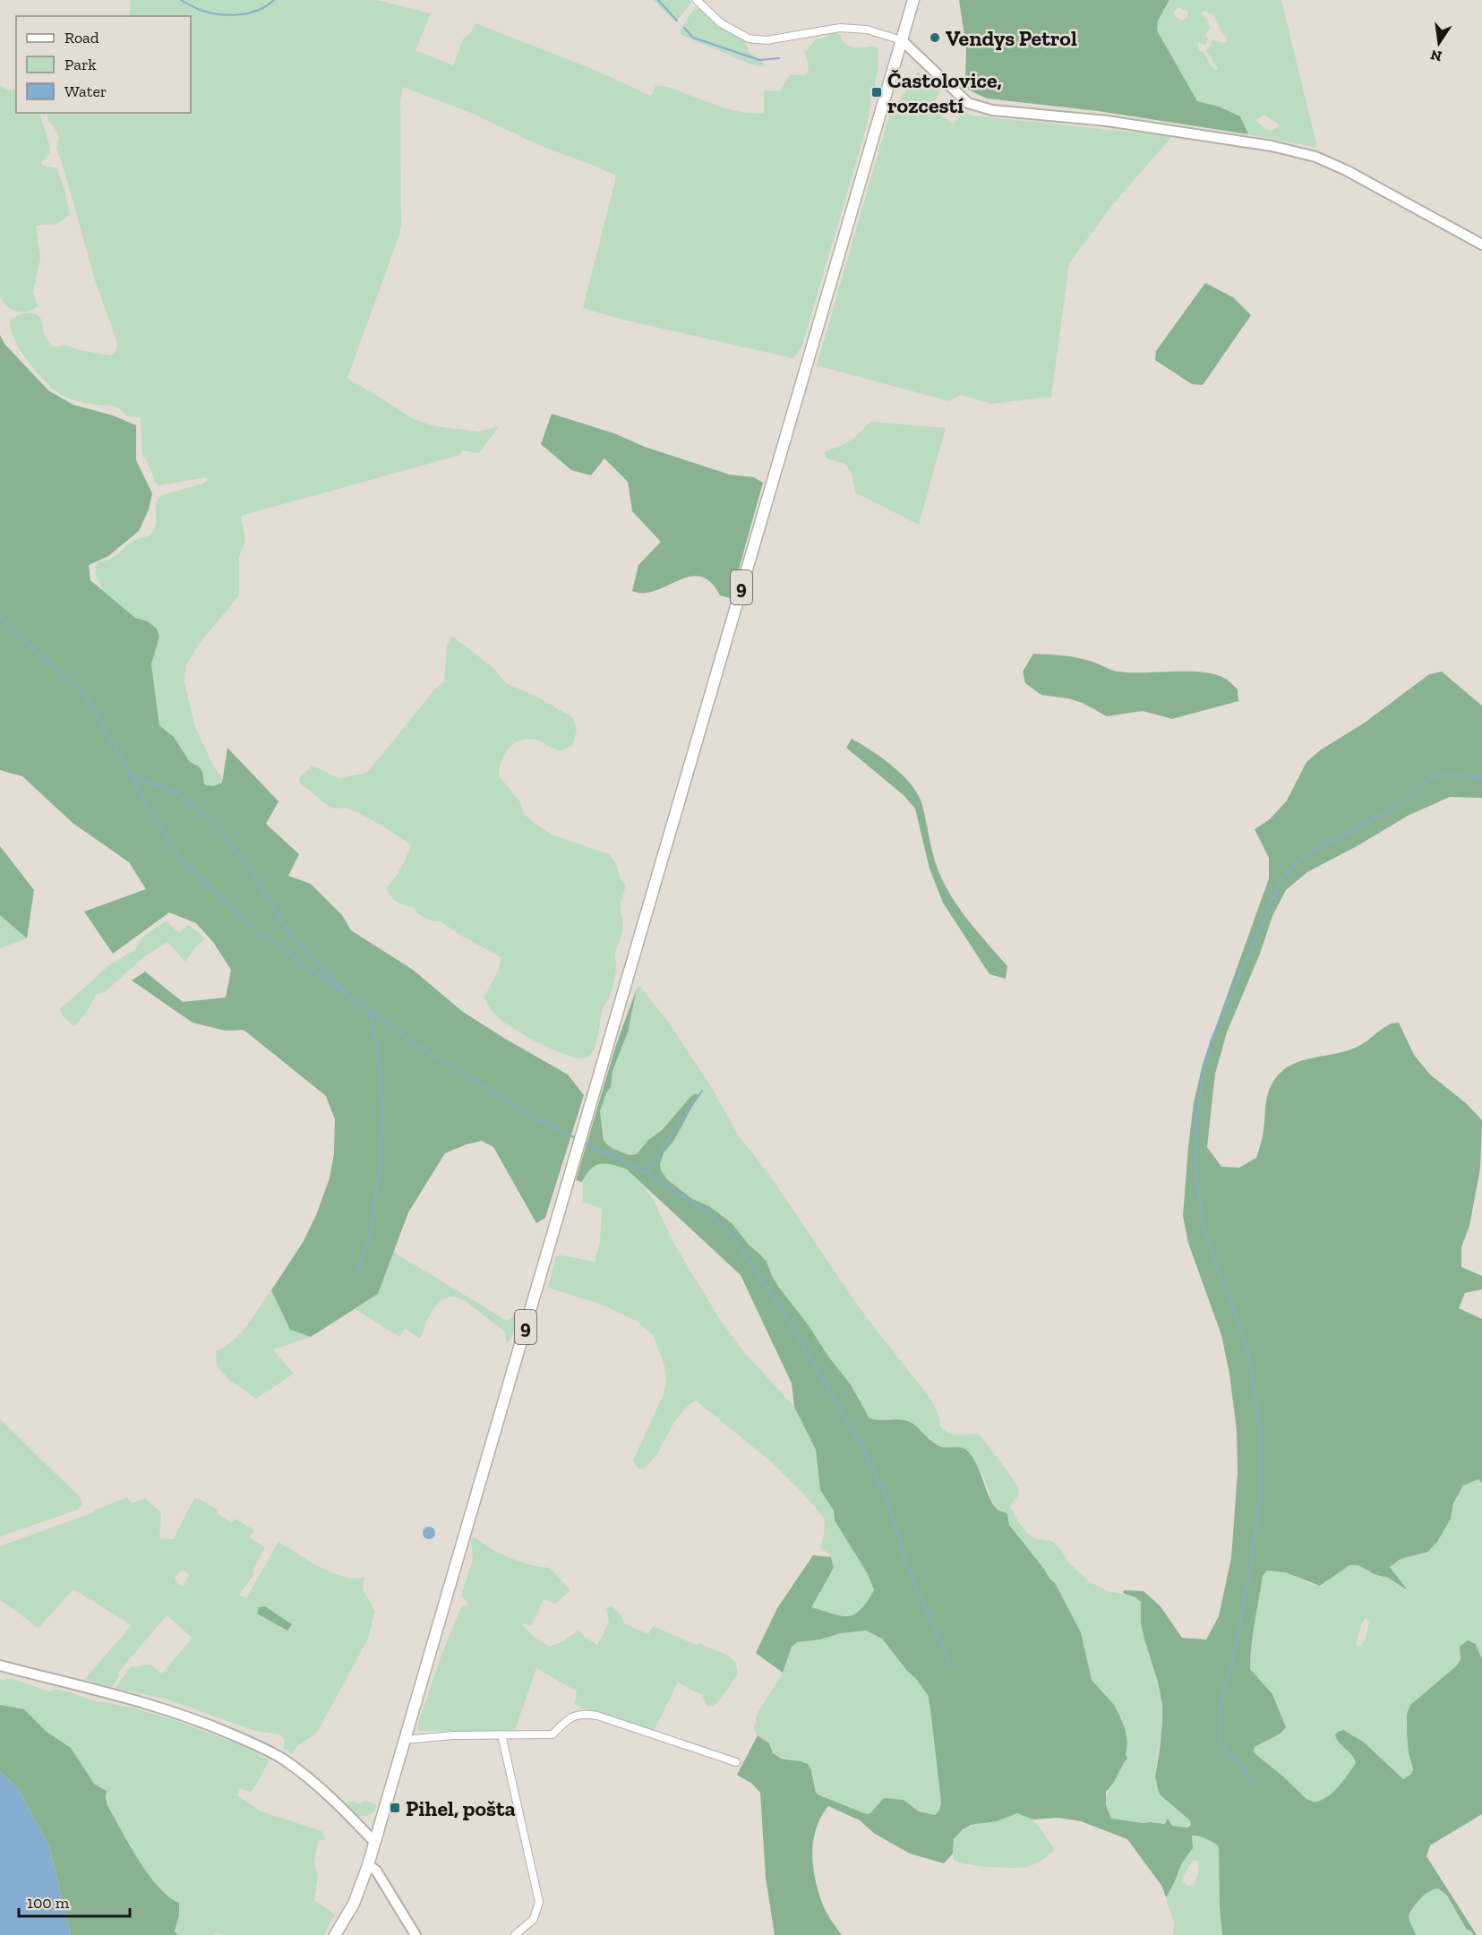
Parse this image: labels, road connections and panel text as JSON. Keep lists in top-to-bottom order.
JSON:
{
  "streets": {
    "main road": ["9"]
  },
  "places": {
    "other": ["Vendys Petrol"],
    "transit": ["Častolovice, rozcestí", "Pihel, pošta"]
  },
  "legend": ["Road", "Park", "Water"],
  "scale_bar": "100 m",
  "north": "bottom"
}
